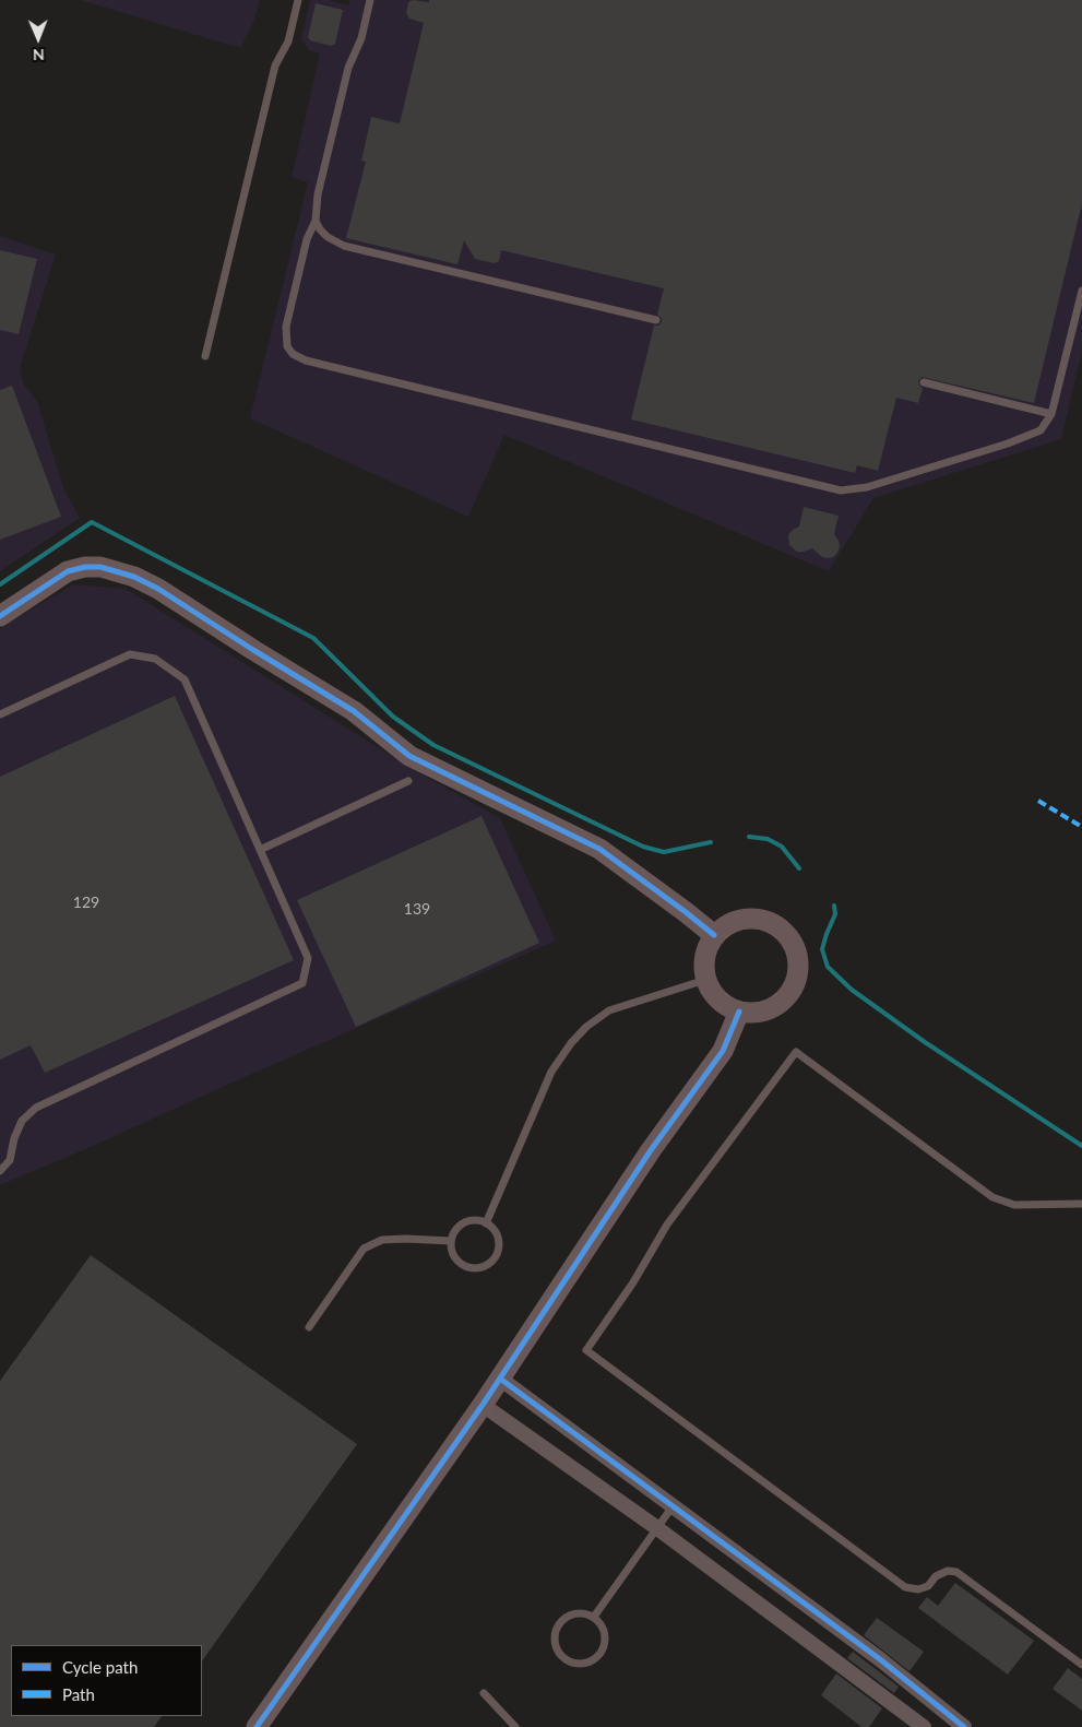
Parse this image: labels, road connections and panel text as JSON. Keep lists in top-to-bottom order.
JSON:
{
  "house_numbers": ["129", "139"],
  "legend": ["Cycle path", "Path"],
  "north": "bottom"
}
